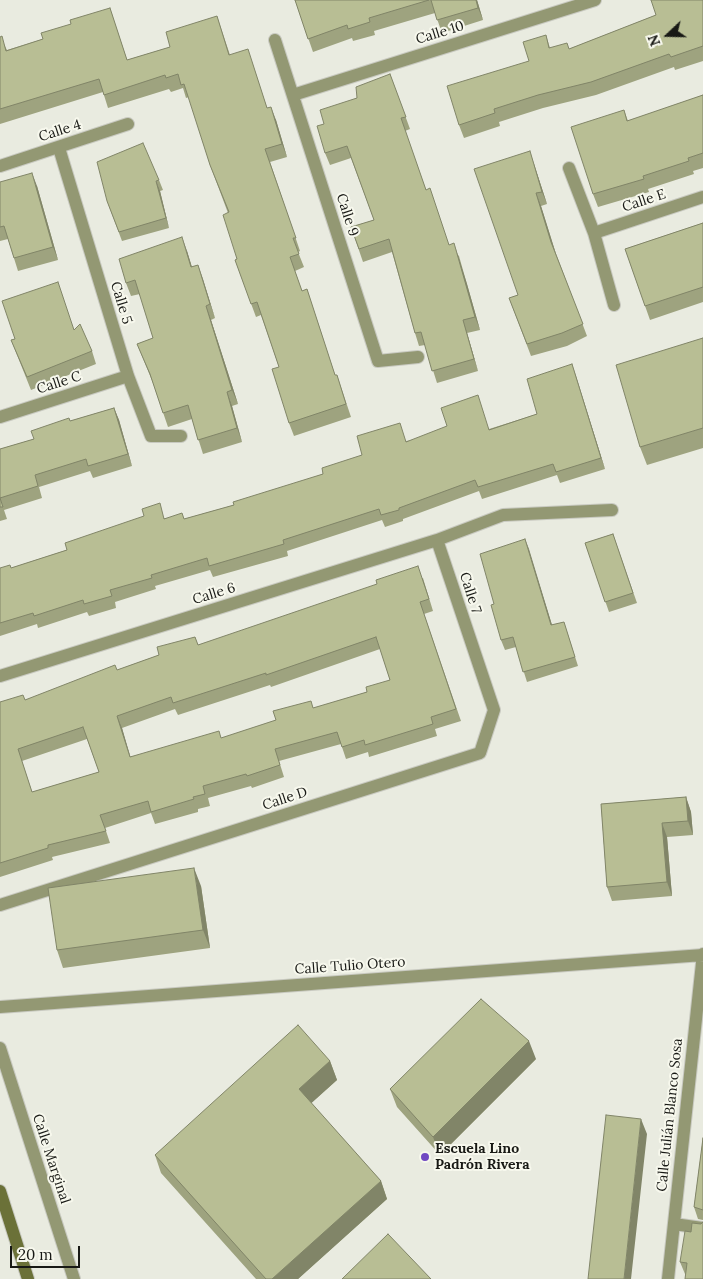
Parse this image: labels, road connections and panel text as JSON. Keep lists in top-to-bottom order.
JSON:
{
  "streets": {
    "street": [
      "Calle 10",
      "Calle 4",
      "Calle E",
      "Calle 9",
      "Calle 5",
      "Calle C",
      "Calle 7",
      "Calle 6",
      "Calle D",
      "Calle Tulio Otero",
      "Calle Julián Blanco Sosa",
      "Calle Marginal"
    ]
  },
  "crossings": [
    ["Calle 10", "Calle 9"],
    ["Calle 4", "Calle 5"],
    ["Calle 5", "Calle C"],
    ["Calle 7", "Calle 6"],
    ["Calle 7", "Calle D"],
    ["Calle Tulio Otero", "Calle Julián Blanco Sosa"]
  ],
  "places": ["Escuela Lino Padrón Rivera"],
  "scale_bar": "20 m",
  "north": "left"
}
